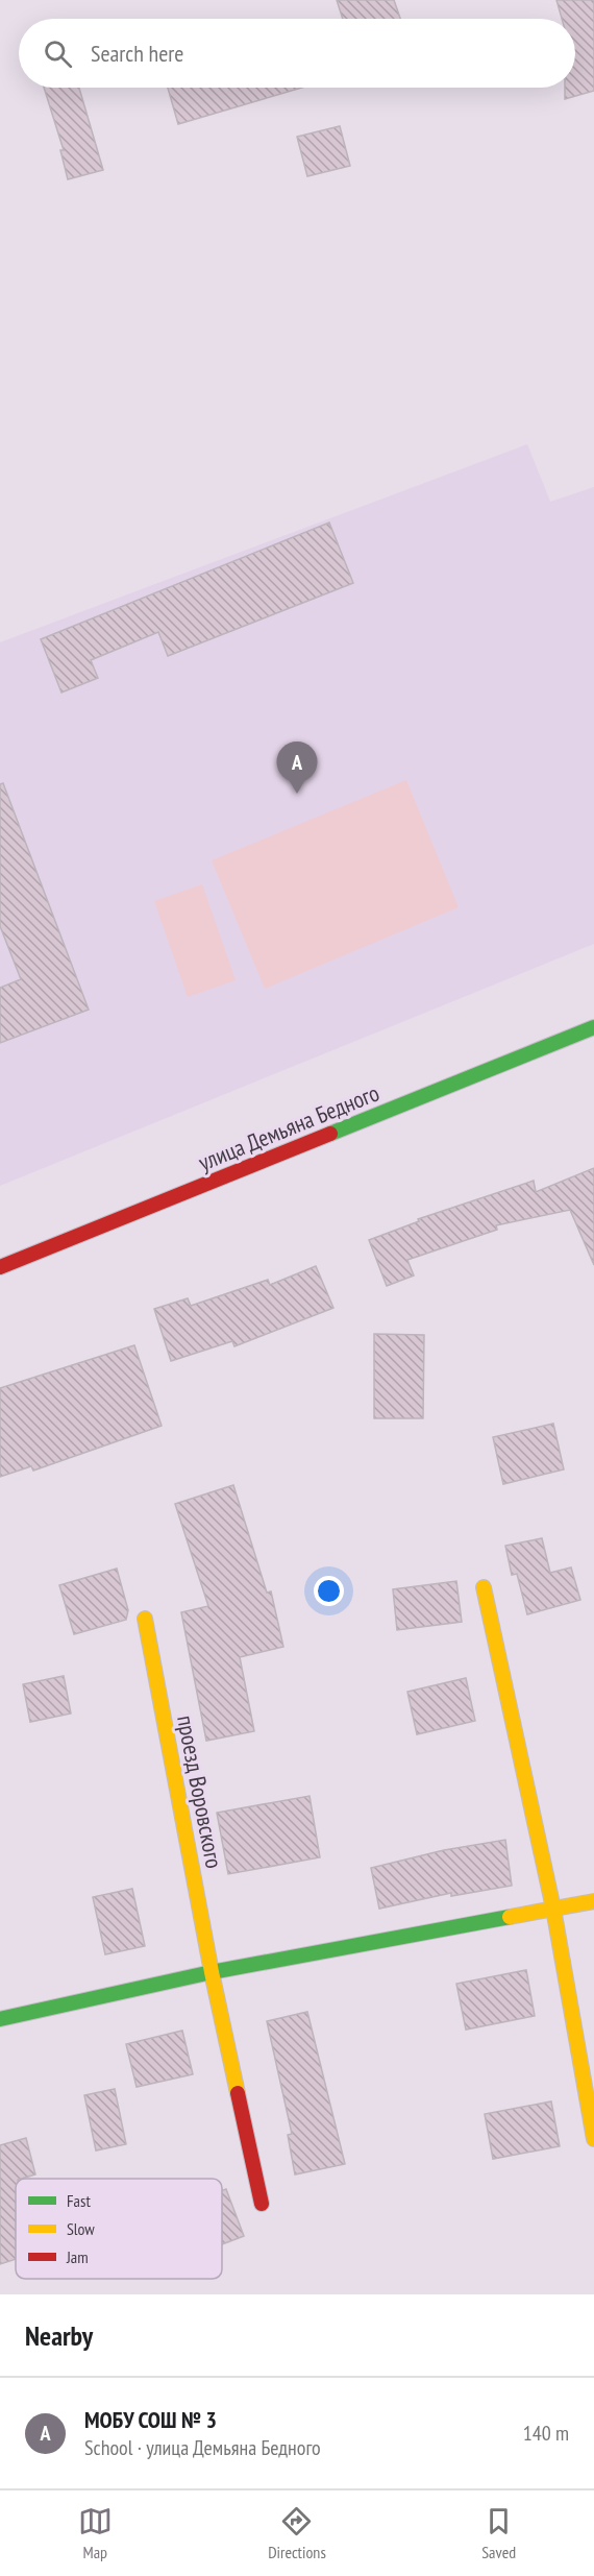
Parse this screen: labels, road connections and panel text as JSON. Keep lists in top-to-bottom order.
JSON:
{
  "streets": {
    "street": ["улица Демьяна Бедного", "проезд Воровского"]
  },
  "legend": ["Fast", "Slow", "Jam"],
  "page": {
    "search": "Search here",
    "pins": "A",
    "heading": "Nearby",
    "list": [
      {
        "mark": "A",
        "name": "МОБУ СОШ № 3",
        "note": "School · улица Демьяна Бедного",
        "value": "140 m"
      }
    ],
    "nav": ["Map", "Directions", "Saved"]
  }
}
